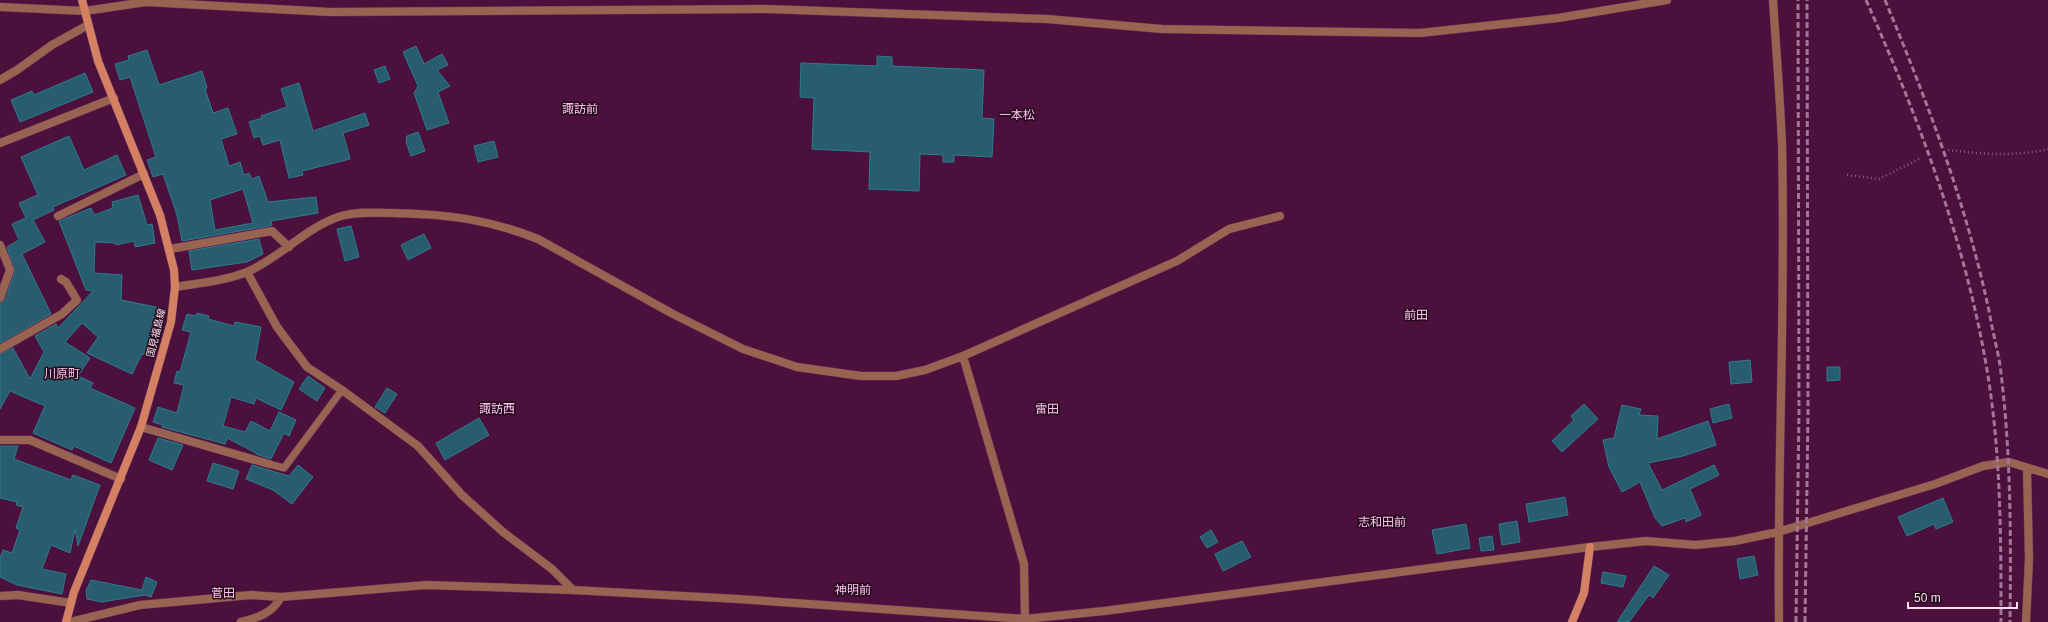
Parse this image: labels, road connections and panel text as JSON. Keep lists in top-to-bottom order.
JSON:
{
  "streets": {
    "main road": ["国見福島線"]
  },
  "districts": [
    "諏訪前",
    "一本松",
    "前田",
    "川原町",
    "諏訪西",
    "雷田",
    "志和田前",
    "神明前",
    "菅田"
  ],
  "scale_bar": "50 m"
}
